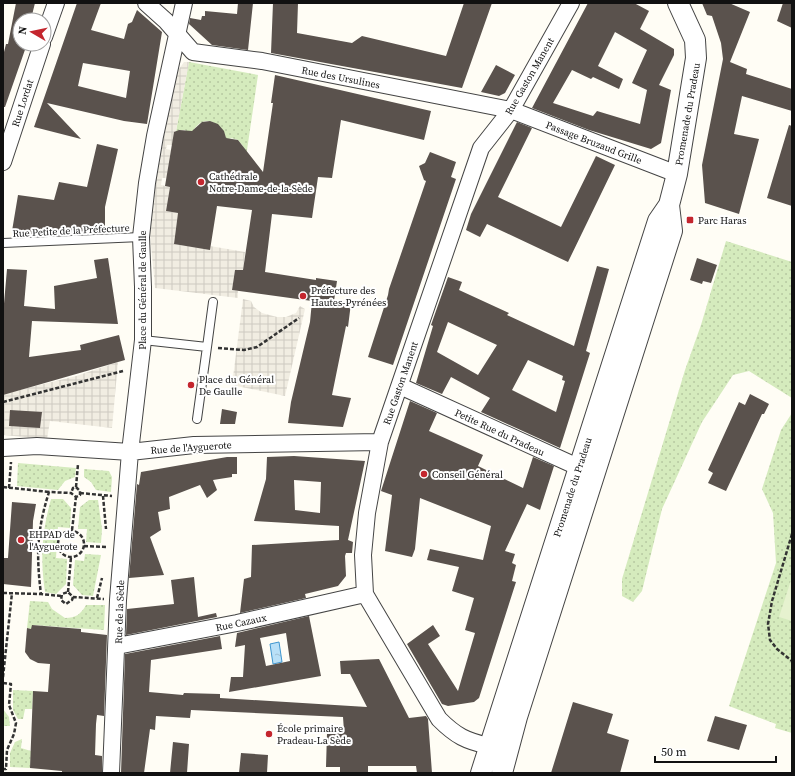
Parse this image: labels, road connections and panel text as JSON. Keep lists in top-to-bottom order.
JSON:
{
  "streets": {
    "street": [
      "Rue Gaston Manent",
      "Rue des Ursulines",
      "Rue Lordat",
      "Promenade du Pradeau",
      "Passage Bruzaud Grille",
      "Place du Général de Gaulle",
      "Petite Rue du Pradeau",
      "Rue de l'Ayguerote",
      "Rue de la Sède",
      "Rue Cazaux"
    ],
    "lane": ["Rue Petite de la Préfecture"]
  },
  "crossings": [
    ["Rue Gaston Manent", "Rue des Ursulines"],
    ["Rue Gaston Manent", "Promenade du Pradeau"],
    ["Rue Gaston Manent", "Passage Bruzaud Grille"],
    ["Rue Gaston Manent", "Petite Rue du Pradeau"],
    ["Rue Gaston Manent", "Rue de l'Ayguerote"],
    ["Rue Gaston Manent", "Rue Cazaux"],
    ["Rue des Ursulines", "Passage Bruzaud Grille"],
    ["Rue des Ursulines", "Place du Général de Gaulle"],
    ["Promenade du Pradeau", "Passage Bruzaud Grille"],
    ["Promenade du Pradeau", "Petite Rue du Pradeau"],
    ["Rue Petite de la Préfecture", "Place du Général de Gaulle"],
    ["Place du Général de Gaulle", "Rue de l'Ayguerote"],
    ["Place du Général de Gaulle", "Rue de la Sède"],
    ["Rue de l'Ayguerote", "Rue de la Sède"],
    ["Rue de la Sède", "Rue Cazaux"]
  ],
  "places": {
    "other": [
      "Cathédrale Notre-Dame-de-la-Sède",
      "Préfecture des Hautes-Pyrénées",
      "Place du Général De Gaulle",
      "Conseil Général",
      "EHPAD de l'Ayguerote",
      "École primaire Pradeau-La Sède"
    ],
    "transit": ["Parc Haras"]
  },
  "scale_bar": "50 m",
  "north": "left"
}
